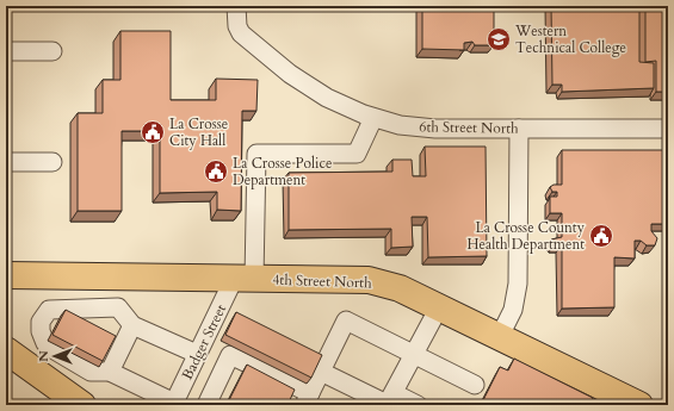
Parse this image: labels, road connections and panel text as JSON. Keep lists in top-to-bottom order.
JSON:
{
  "streets": {
    "highway": ["4th Street North"],
    "street": ["6th Street North", "Badger Street"]
  },
  "crossings": [
    ["4th Street North", "Badger Street"]
  ],
  "places": {
    "school or university": ["Western Technical College"],
    "public building": ["La Crosse City Hall", "La Crosse Police Department", "La Crosse County Health Department"]
  },
  "north": "left"
}
